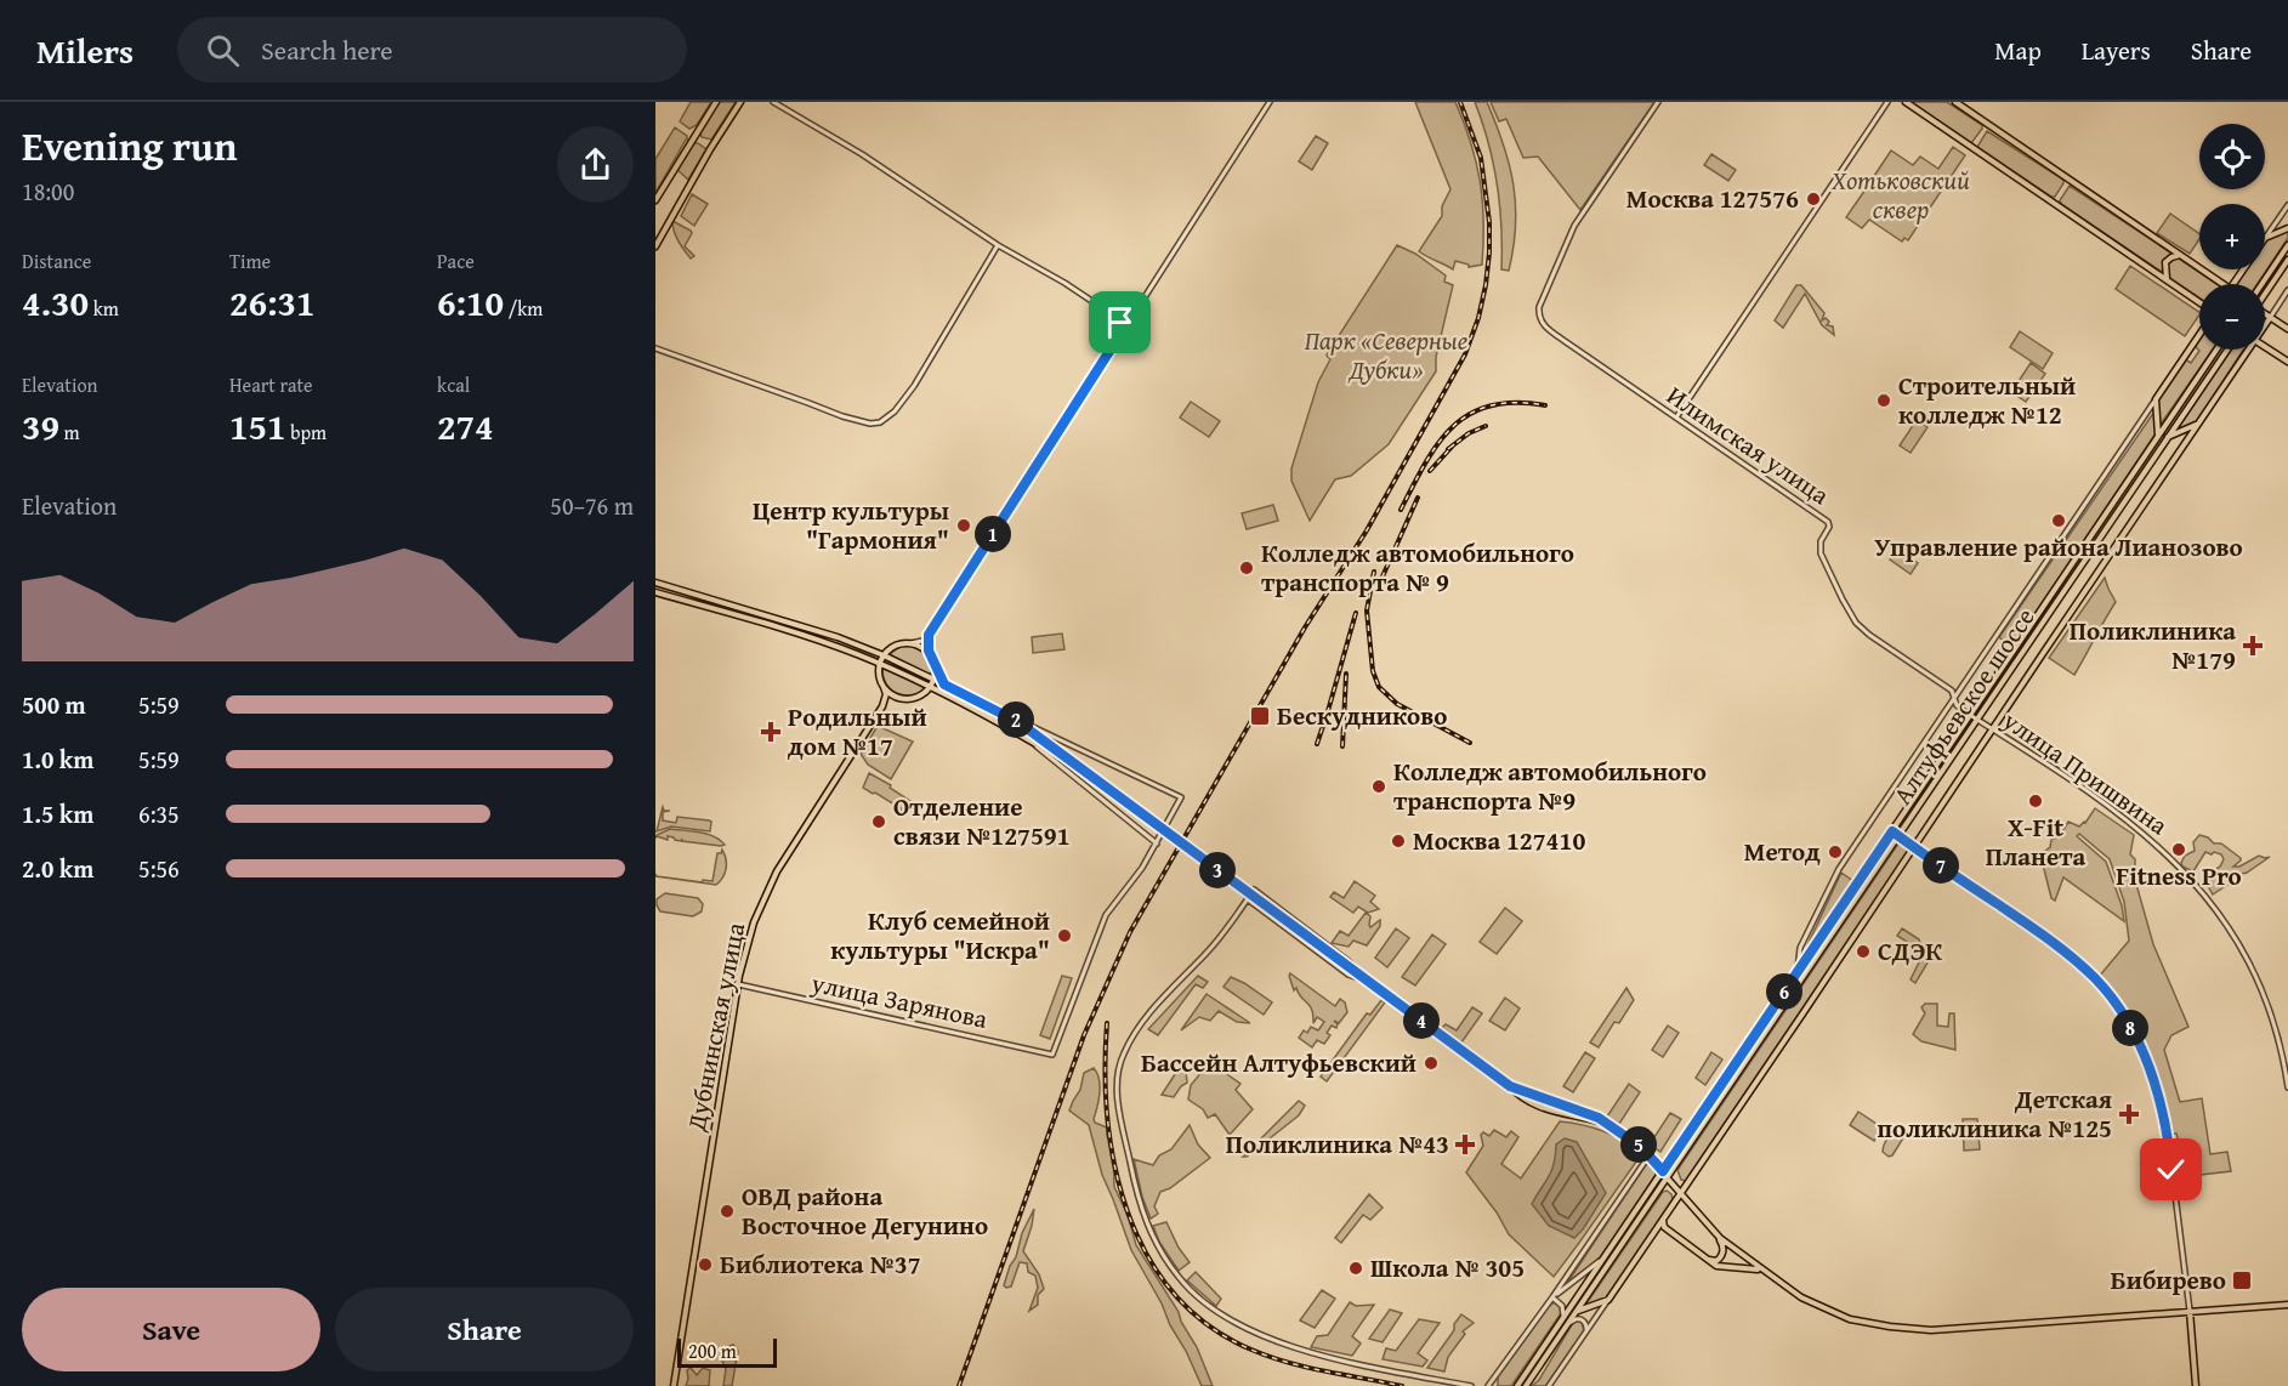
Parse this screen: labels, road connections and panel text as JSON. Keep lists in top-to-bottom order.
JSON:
{
  "streets": {
    "main road": ["Алтуфьевское шоссе", "Дубнинская улица"],
    "street": ["Илимская улица", "улица Пришвина", "улица Зарянова"]
  },
  "crossings": [
    ["Алтуфьевское шоссе", "улица Пришвина"],
    ["улица Зарянова", "Дубнинская улица"]
  ],
  "parks": ["Хотьковский сквер", "Парк «Северные Дубки»"],
  "places": {
    "other": [
      "Москва 127576",
      "Строительный колледж №12",
      "Управление района Лианозово",
      "Центр культуры \"Гармония\"",
      "Колледж автомобильного транспорта № 9",
      "Колледж автомобильного транспорта №9",
      "X-Fit Планета",
      "Отделение связи №127591",
      "Москва 127410",
      "Fitness Pro",
      "Метод",
      "Клуб семейной культуры \"Искра\"",
      "СДЭК",
      "Бассейн Алтуфьевский",
      "ОВД района Восточное Дегунино",
      "Библиотека №37",
      "Школа № 305"
    ],
    "health": [
      "Поликлиника №179",
      "Родильный дом №17",
      "Детская поликлиника №125",
      "Поликлиника №43"
    ],
    "transit": ["Бескудниково", "Бибирево"]
  },
  "scale_bar": "200 m",
  "page": {
    "header": "Milers",
    "search": "Search here",
    "nav": ["Map", "Layers", "Share"],
    "heading": ["Evening run", "18:00"],
    "map_buttons": ["+", "−"],
    "stats": [
      ["Distance", "4.30 km"],
      ["Time", "26:31"],
      ["Pace", "6:10 /km"],
      ["Elevation", "39 m"],
      ["Heart rate", "151 bpm"],
      ["kcal", "274"]
    ],
    "chart": ["Elevation", "50–76 m"],
    "pins": [
      "1",
      "2",
      "7",
      "3",
      "6",
      "4",
      "8",
      "5"
    ],
    "list": [
      {
        "name": "500 m",
        "note": "5:59"
      },
      {
        "name": "1.0 km",
        "note": "5:59"
      },
      {
        "name": "1.5 km",
        "note": "6:35"
      },
      {
        "name": "2.0 km",
        "note": "5:56"
      }
    ],
    "buttons": ["Save", "Share"],
    "scale": "200 m"
  }
}
